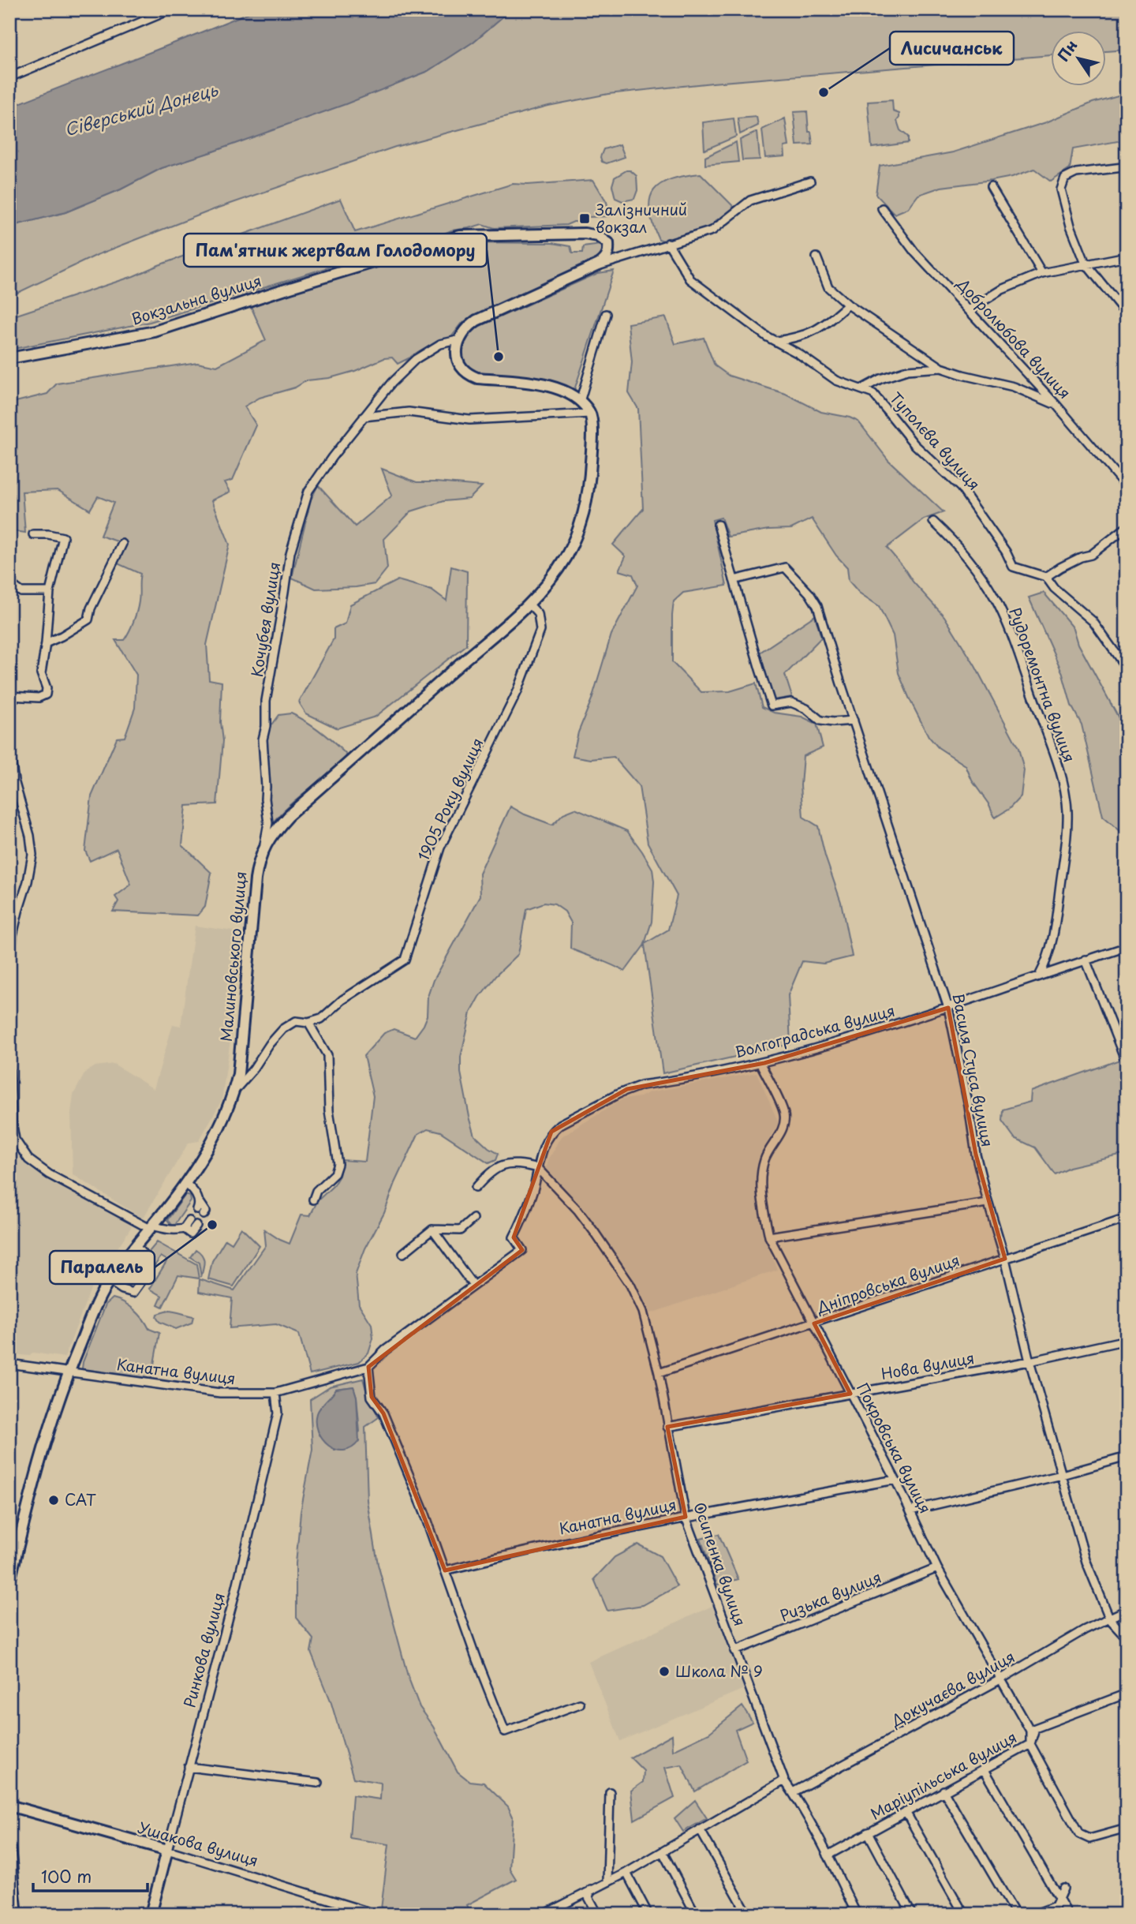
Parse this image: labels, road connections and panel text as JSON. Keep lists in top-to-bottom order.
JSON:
{
  "streets": {
    "main road": [
      "Вокзальна вулиця",
      "Малиновського вулиця",
      "Ринкова вулиця",
      "Ушакова вулиця"
    ],
    "street": [
      "Добролюбова вулиця",
      "Туполєва вулиця",
      "Кочубея вулиця",
      "Рудоремонтна вулиця",
      "1905 Року вулиця",
      "Волгоградська вулиця",
      "Василя Стуса вулиця",
      "Дніпровська вулиця",
      "Нова вулиця",
      "Канатна вулиця",
      "Покровська вулиця",
      "Осипенка вулиця",
      "Ризька вулиця",
      "Докучаєва вулиця",
      "Маріупільська вулиця"
    ]
  },
  "crossings": [
    ["Кочубея вулиця", "Малиновського вулиця"],
    ["Рудоремонтна вулиця", "Волгоградська вулиця"],
    ["1905 Року вулиця", "Малиновського вулиця"],
    ["Малиновського вулиця", "Канатна вулиця"],
    ["Волгоградська вулиця", "Василя Стуса вулиця"],
    ["Волгоградська вулиця", "Канатна вулиця"],
    ["Волгоградська вулиця", "Покровська вулиця"],
    ["Волгоградська вулиця", "Осипенка вулиця"],
    ["Василя Стуса вулиця", "Дніпровська вулиця"],
    ["Василя Стуса вулиця", "Нова вулиця"],
    ["Василя Стуса вулиця", "Докучаєва вулиця"],
    ["Дніпровська вулиця", "Покровська вулиця"],
    ["Дніпровська вулиця", "Осипенка вулиця"],
    ["Нова вулиця", "Покровська вулиця"],
    ["Нова вулиця", "Осипенка вулиця"],
    ["Канатна вулиця", "Покровська вулиця"],
    ["Канатна вулиця", "Осипенка вулиця"],
    ["Канатна вулиця", "Ринкова вулиця"],
    ["Покровська вулиця", "Ризька вулиця"],
    ["Покровська вулиця", "Докучаєва вулиця"],
    ["Покровська вулиця", "Маріупільська вулиця"],
    ["Осипенка вулиця", "Ризька вулиця"],
    ["Осипенка вулиця", "Докучаєва вулиця"],
    ["Осипенка вулиця", "Маріупільська вулиця"],
    ["Ринкова вулиця", "Ушакова вулиця"]
  ],
  "water": ["Сіверський Донець"],
  "places": {
    "other": [
      "Лисичанськ",
      "Пам'ятник жертвам Голодомору",
      "Паралель",
      "САТ",
      "Школа № 9"
    ],
    "transit": ["Залізничний вокзал"]
  },
  "scale_bar": "100 m",
  "north": "top left"
}
